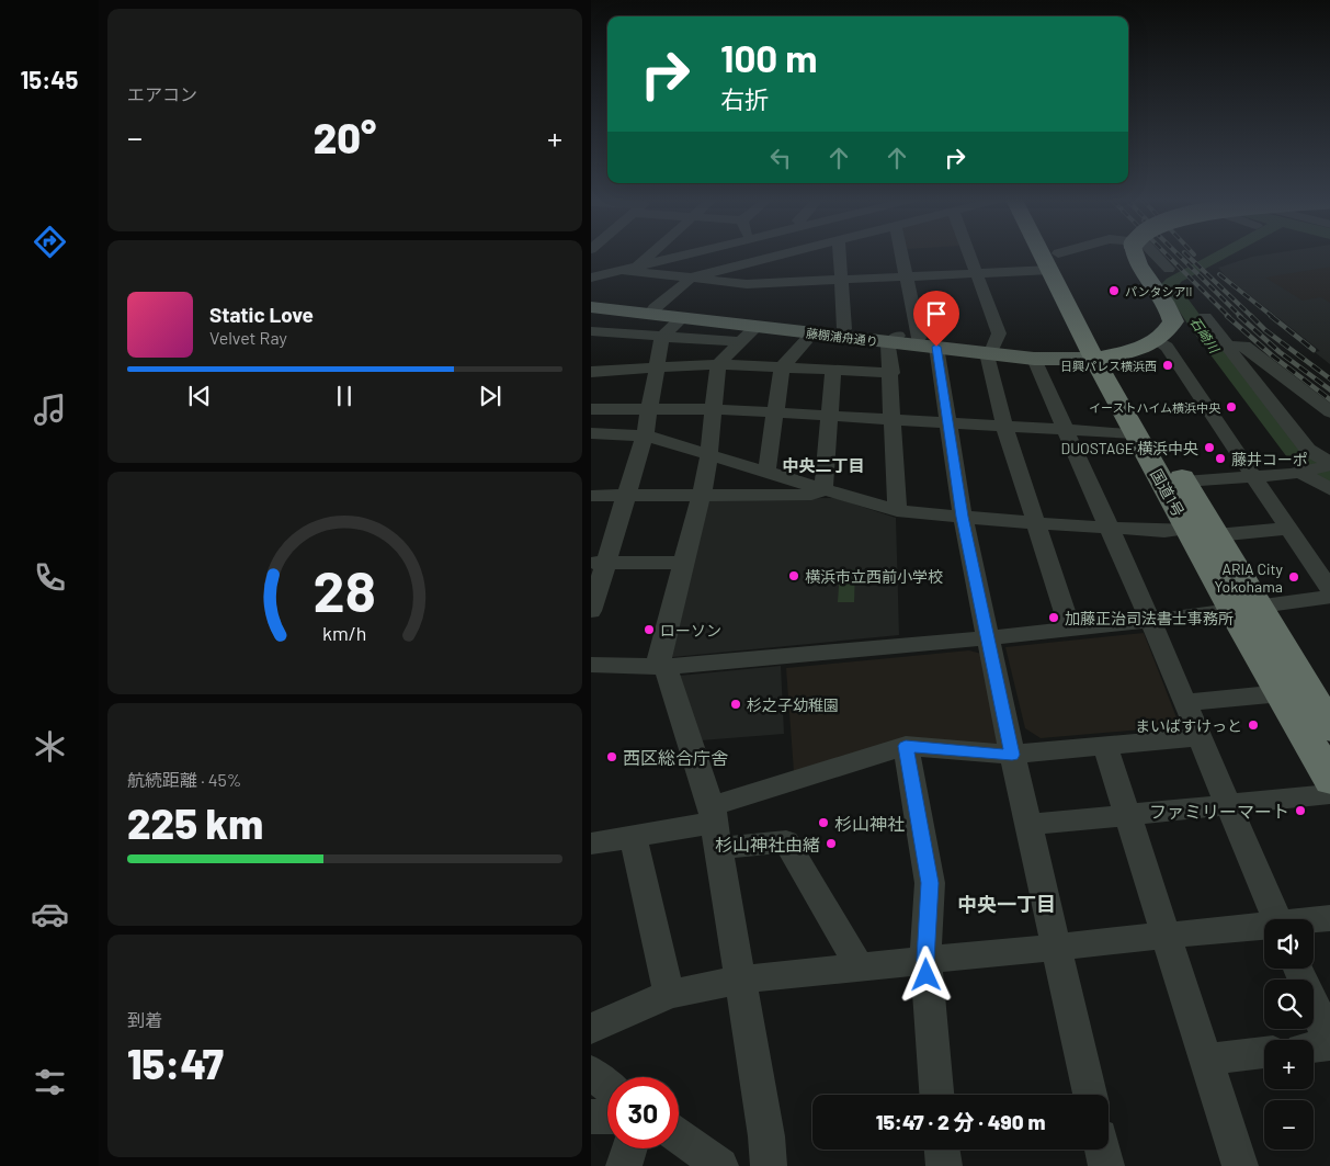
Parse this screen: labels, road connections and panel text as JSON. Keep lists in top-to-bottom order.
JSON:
{
  "streets": {
    "highway": ["国道1号"],
    "main road": ["藤棚浦舟通り"]
  },
  "crossings": [
    ["藤棚浦舟通り", "国道1号"]
  ],
  "districts": ["中央二丁目", "中央一丁目"],
  "water": ["石崎川"],
  "places": [
    "パンタシアII",
    "日興パレス横浜西",
    "イーストハイム横浜中央",
    "DUOSTAGE 横浜中央",
    "藤井コーポ",
    "横浜市立西前小学校",
    "ARIA City Yokohama",
    "加藤正治司法書士事務所",
    "ローソン",
    "杉之子幼稚園",
    "まいばすけっと",
    "西区総合庁舎",
    "ファミリーマート",
    "杉山神社",
    "杉山神社由緒"
  ],
  "page": {
    "tabs": "15:45",
    "tile": [
      "エアコン",
      ["航続距離 · 45%", "225 km"],
      ["到着", "15:47"]
    ],
    "turn": ["100 m", "右折"],
    "heat": ["−", "20°", "+"],
    "song": ["Static Love", "Velvet Ray"],
    "map_buttons": ["+", "−"],
    "limit": "30",
    "trip": "15:47 · 2 分 · 490 m",
    "gauge": ["28", "km/h"]
  }
}
